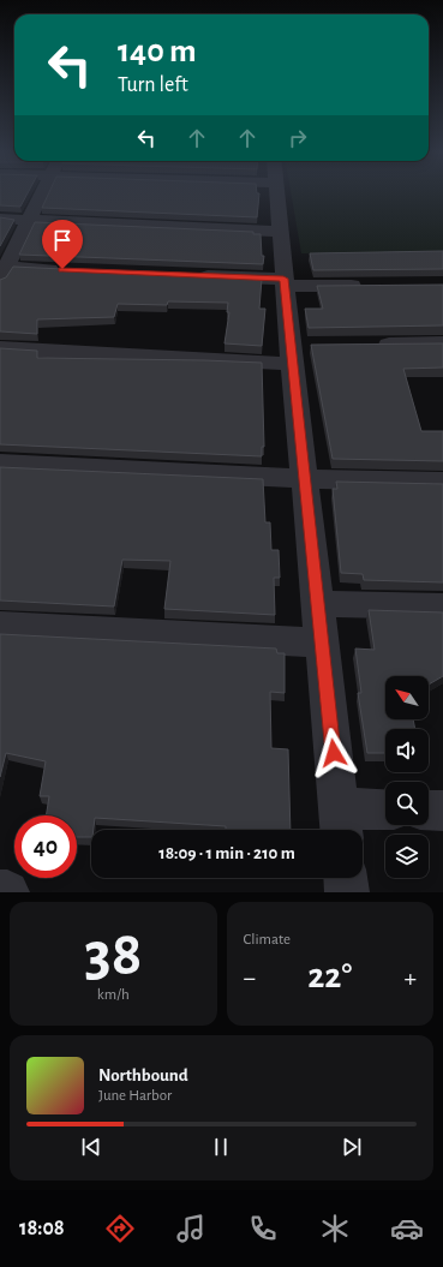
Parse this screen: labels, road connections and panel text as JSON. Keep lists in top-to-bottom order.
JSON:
{
  "north": "top left",
  "page": {
    "turn": ["140 m", "Turn left"],
    "limit": "40",
    "trip": "18:09 · 1 min · 210 m",
    "tile": [
      ["38", "km/h"],
      "Climate"
    ],
    "heat": ["−", "22°", "+"],
    "song": ["Northbound", "June Harbor"],
    "tabs": "18:08"
  }
}
